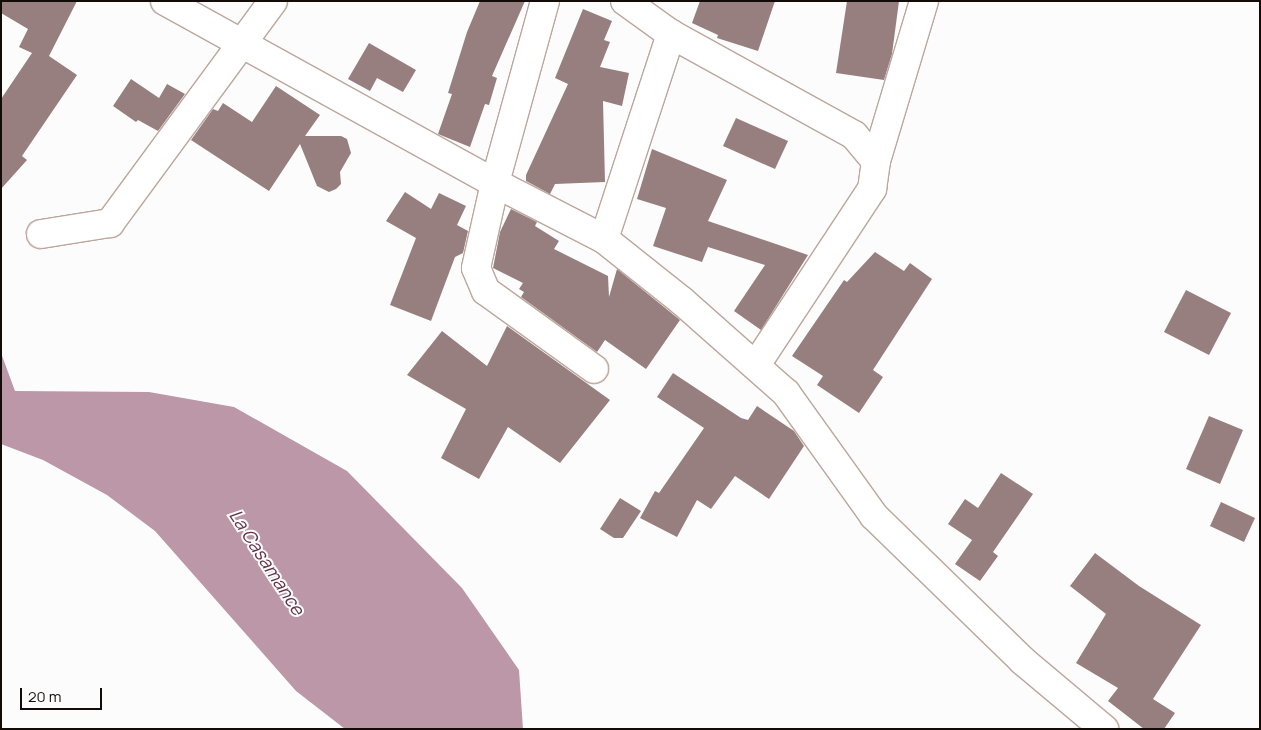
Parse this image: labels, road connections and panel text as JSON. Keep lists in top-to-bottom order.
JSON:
{
  "water": ["La Casamance"],
  "scale_bar": "20 m"
}
